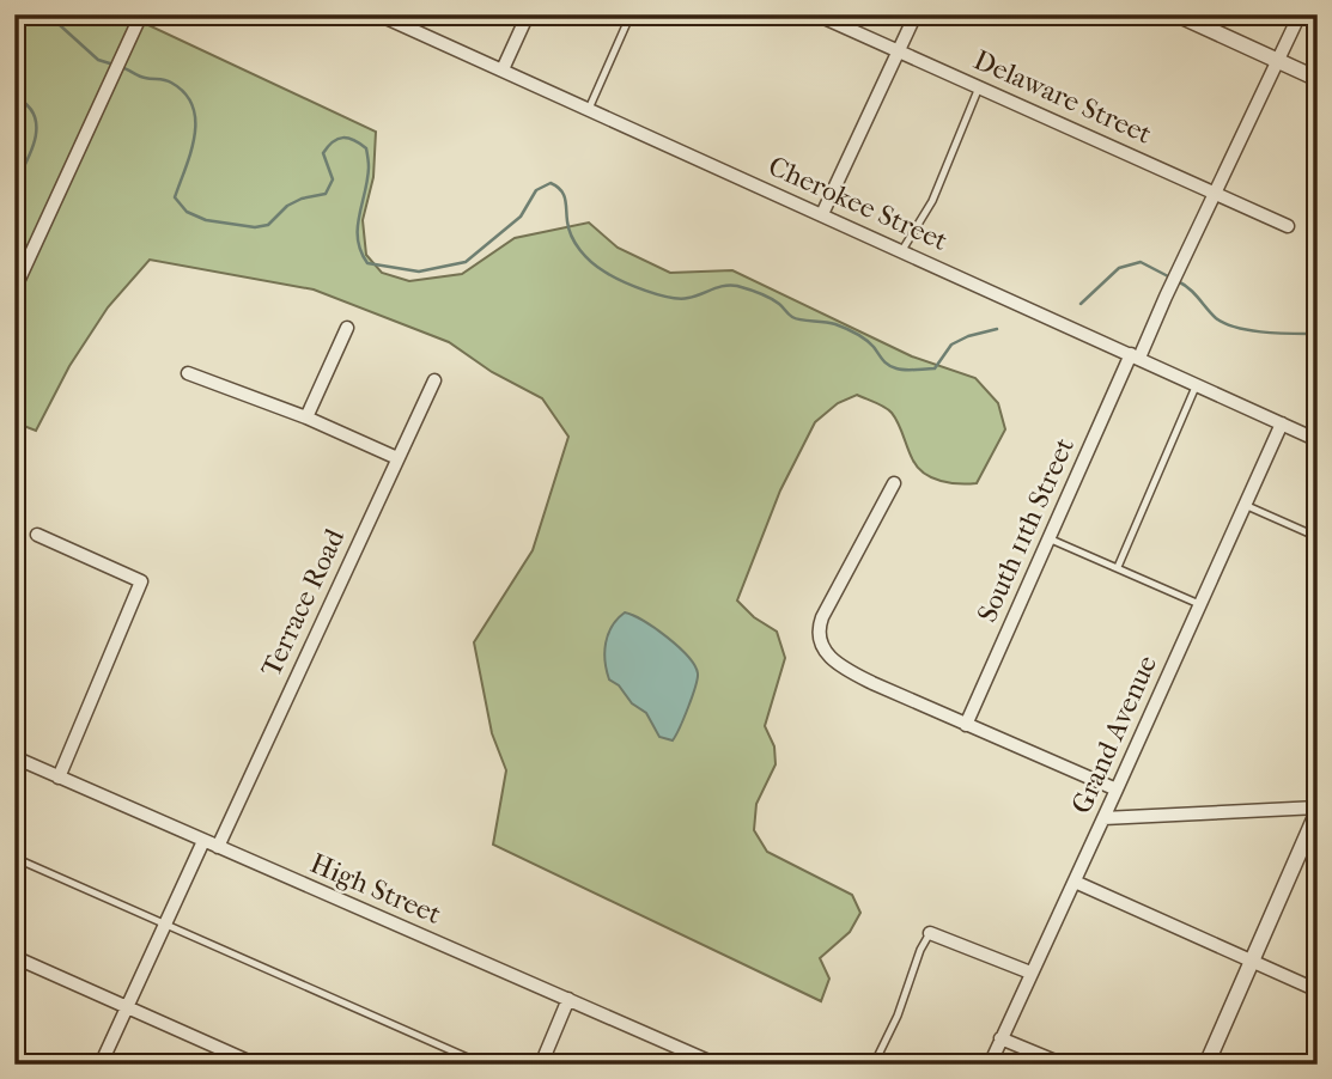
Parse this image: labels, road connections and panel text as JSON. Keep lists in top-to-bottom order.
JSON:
{
  "streets": {
    "street": [
      "Delaware Street",
      "Cherokee Street",
      "South 11th Street",
      "Terrace Road",
      "Grand Avenue",
      "High Street"
    ]
  },
  "crossings": [
    ["Delaware Street", "South 11th Street"],
    ["Cherokee Street", "South 11th Street"],
    ["Cherokee Street", "Grand Avenue"],
    ["Terrace Road", "High Street"]
  ]
}
